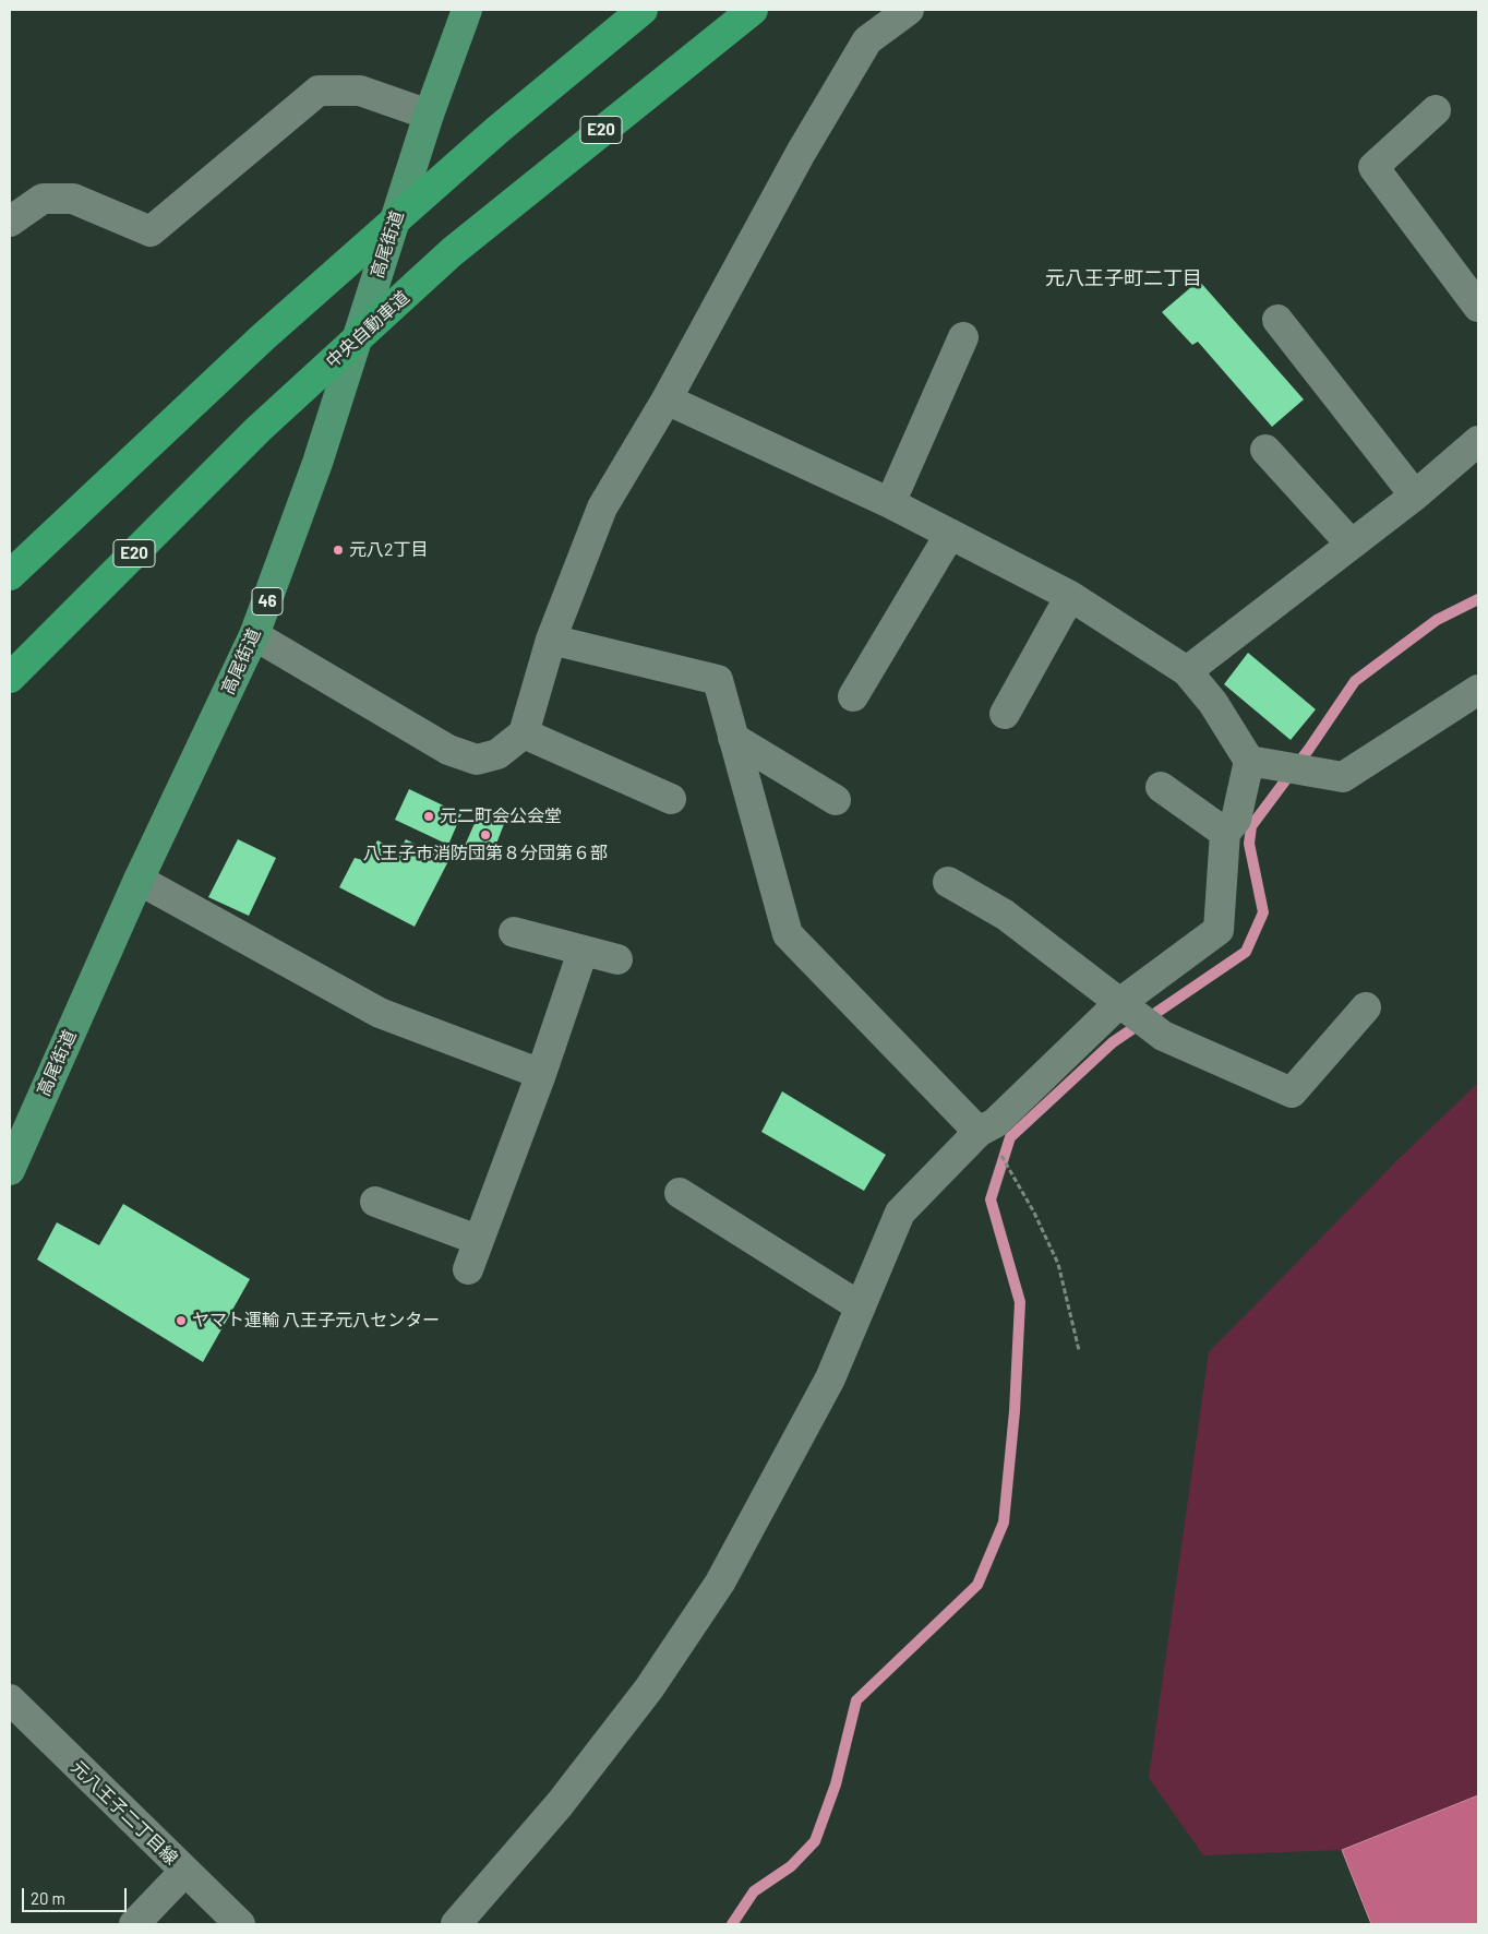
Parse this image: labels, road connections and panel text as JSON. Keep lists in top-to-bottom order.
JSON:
{
  "streets": {
    "highway": ["E20", "中央自動車道"],
    "main road": ["高尾街道", "46"],
    "street": ["元八王子二丁目線"]
  },
  "districts": ["元八王子町二丁目"],
  "places": [
    "元八2丁目",
    "元二町会公会堂",
    "八王子市消防団第８分団第６部",
    "ヤマト運輸 八王子元八センター"
  ],
  "scale_bar": "20 m"
}
